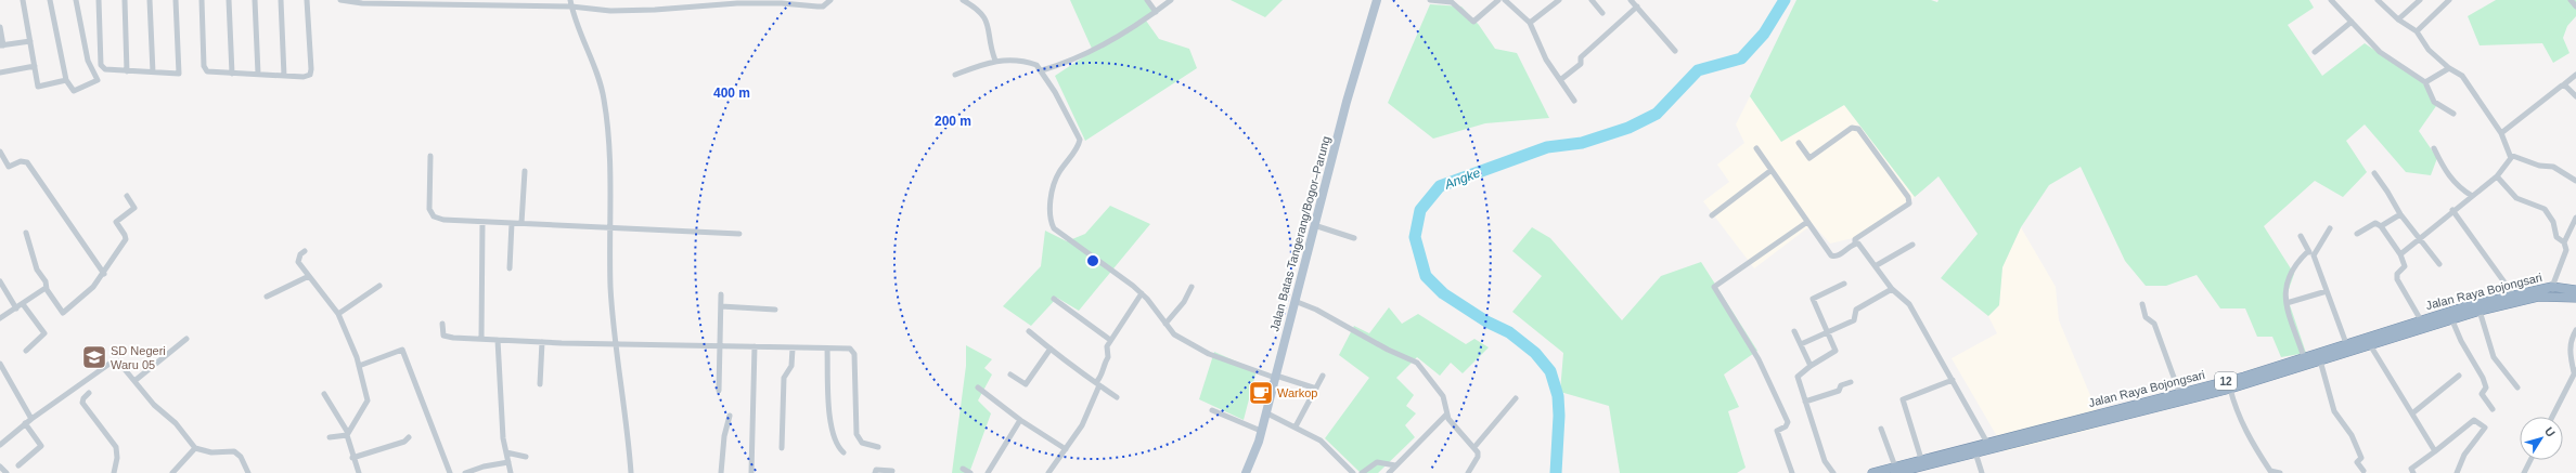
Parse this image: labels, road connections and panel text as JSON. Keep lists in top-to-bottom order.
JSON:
{
  "streets": {
    "highway": ["Jalan Raya Bojongsari", "12"],
    "main road": ["Jalan Batas Tangerang/Bogor–Parung"]
  },
  "water": ["Angke"],
  "places": {
    "school or university": ["SD Negeri Waru 05"],
    "cafe": ["Warkop"]
  },
  "north": "top right",
  "rings": ["400 m", "200 m"]
}
